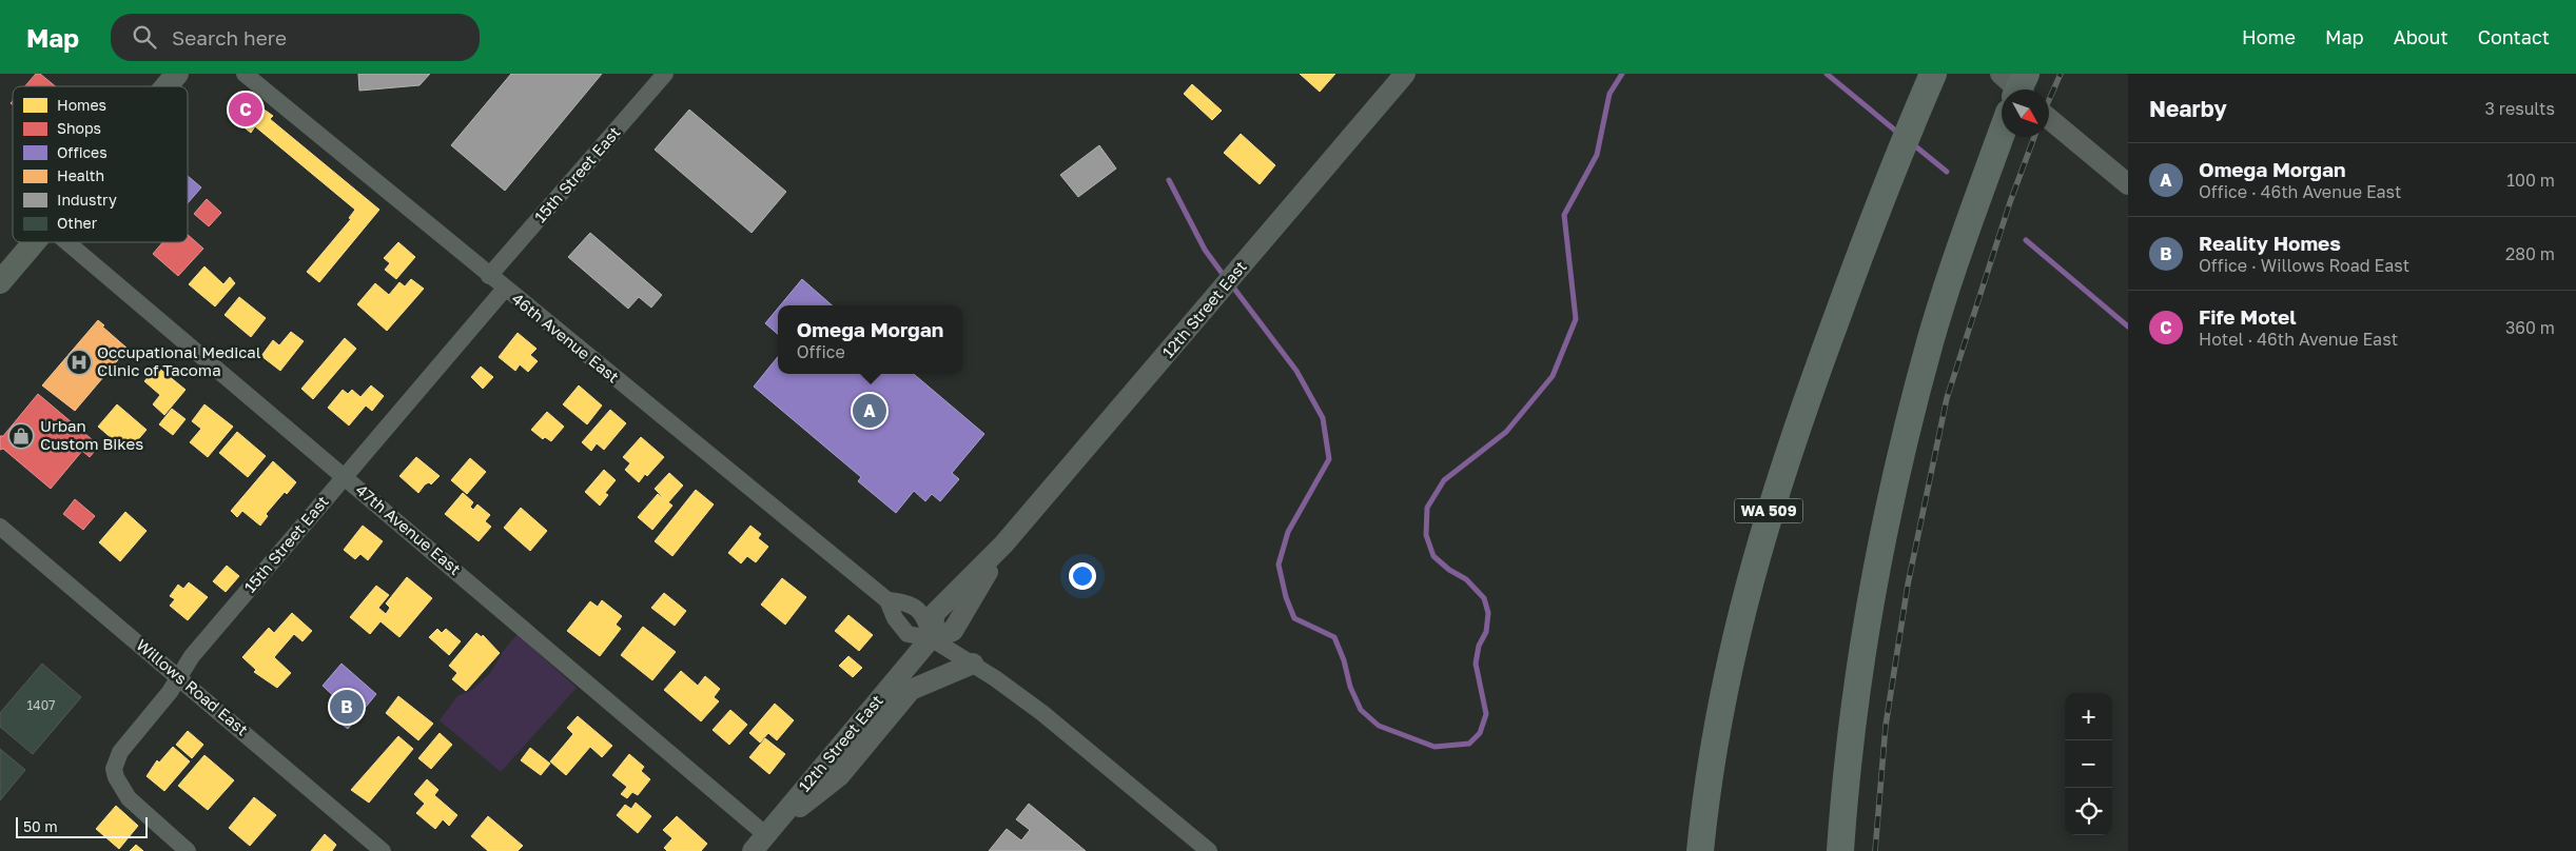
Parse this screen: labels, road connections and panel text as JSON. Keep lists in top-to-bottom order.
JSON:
{
  "streets": {
    "highway": ["WA 509"],
    "street": [
      "15th Street East",
      "12th Street East",
      "46th Avenue East",
      "47th Avenue East",
      "Willows Road East"
    ]
  },
  "crossings": [
    ["15th Street East", "46th Avenue East"],
    ["15th Street East", "47th Avenue East"],
    ["15th Street East", "Willows Road East"],
    ["12th Street East", "46th Avenue East"],
    ["12th Street East", "47th Avenue East"]
  ],
  "places": {
    "hospital": ["Occupational Medical Clinic of Tacoma"],
    "shop": ["Urban Custom Bikes"]
  },
  "house_numbers": ["1407"],
  "legend": [
    "Homes",
    "Shops",
    "Offices",
    "Health",
    "Industry",
    "Other"
  ],
  "scale_bar": "50 m",
  "north": "bottom right",
  "page": {
    "header": "Map",
    "search": "Search here",
    "nav": [
      "Home",
      "Map",
      "About",
      "Contact"
    ],
    "heading": ["Nearby", "3 results"],
    "pins": ["C", "A", "B"],
    "list": [
      {
        "mark": "A",
        "name": "Omega Morgan",
        "note": "Office · 46th Avenue East",
        "value": "100 m"
      },
      {
        "mark": "B",
        "name": "Reality Homes",
        "note": "Office · Willows Road East",
        "value": "280 m"
      },
      {
        "mark": "C",
        "name": "Fife Motel",
        "note": "Hotel · 46th Avenue East",
        "value": "360 m"
      }
    ],
    "popup": ["Omega Morgan", "Office"],
    "map_buttons": ["+", "−"],
    "scale": "50 m"
  }
}
